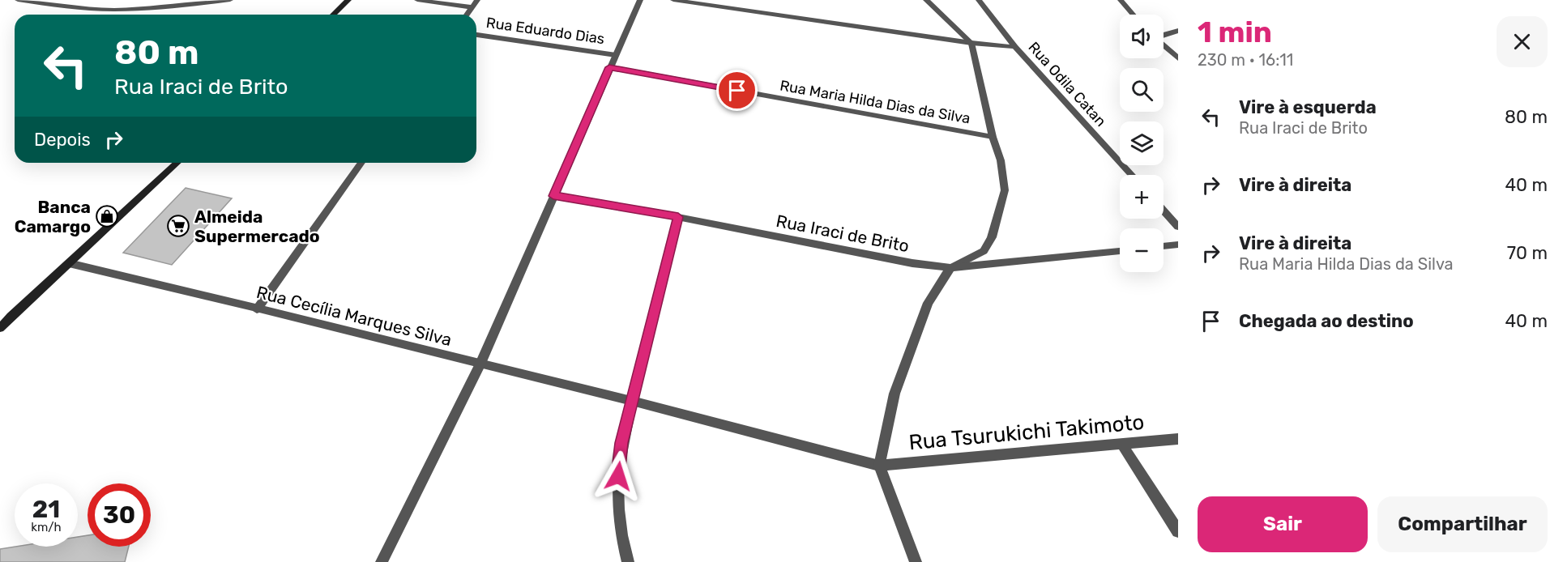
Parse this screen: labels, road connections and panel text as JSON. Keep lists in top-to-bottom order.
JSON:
{
  "streets": {
    "street": [
      "Rua Eduardo Dias",
      "Rua Odila Catan",
      "Rua Maria Hilda Dias da Silva",
      "Rua Iraci de Brito",
      "Rua Cecília Marques Silva",
      "Rua Tsurukichi Takimoto"
    ]
  },
  "crossings": [
    ["Rua Cecília Marques Silva", "Rua Tsurukichi Takimoto"]
  ],
  "places": {
    "shop": ["Banca Camargo"],
    "supermarket": ["Almeida Supermercado"]
  },
  "page": {
    "heading": ["1 min", "230 m · 16:11"],
    "map_buttons": ["+", "−"],
    "turn": ["80 m", "Rua Iraci de Brito"],
    "list": [
      {
        "name": "Vire à esquerda",
        "note": "Rua Iraci de Brito",
        "value": "80 m"
      },
      {
        "name": "Vire à direita",
        "value": "40 m"
      },
      {
        "name": "Vire à direita",
        "note": "Rua Maria Hilda Dias da Silva",
        "value": "70 m"
      },
      {
        "name": "Chegada ao destino",
        "value": "40 m"
      }
    ],
    "then": "Depois",
    "speed": "21 km/h",
    "limit": "30",
    "buttons": ["Sair", "Compartilhar"]
  }
}
